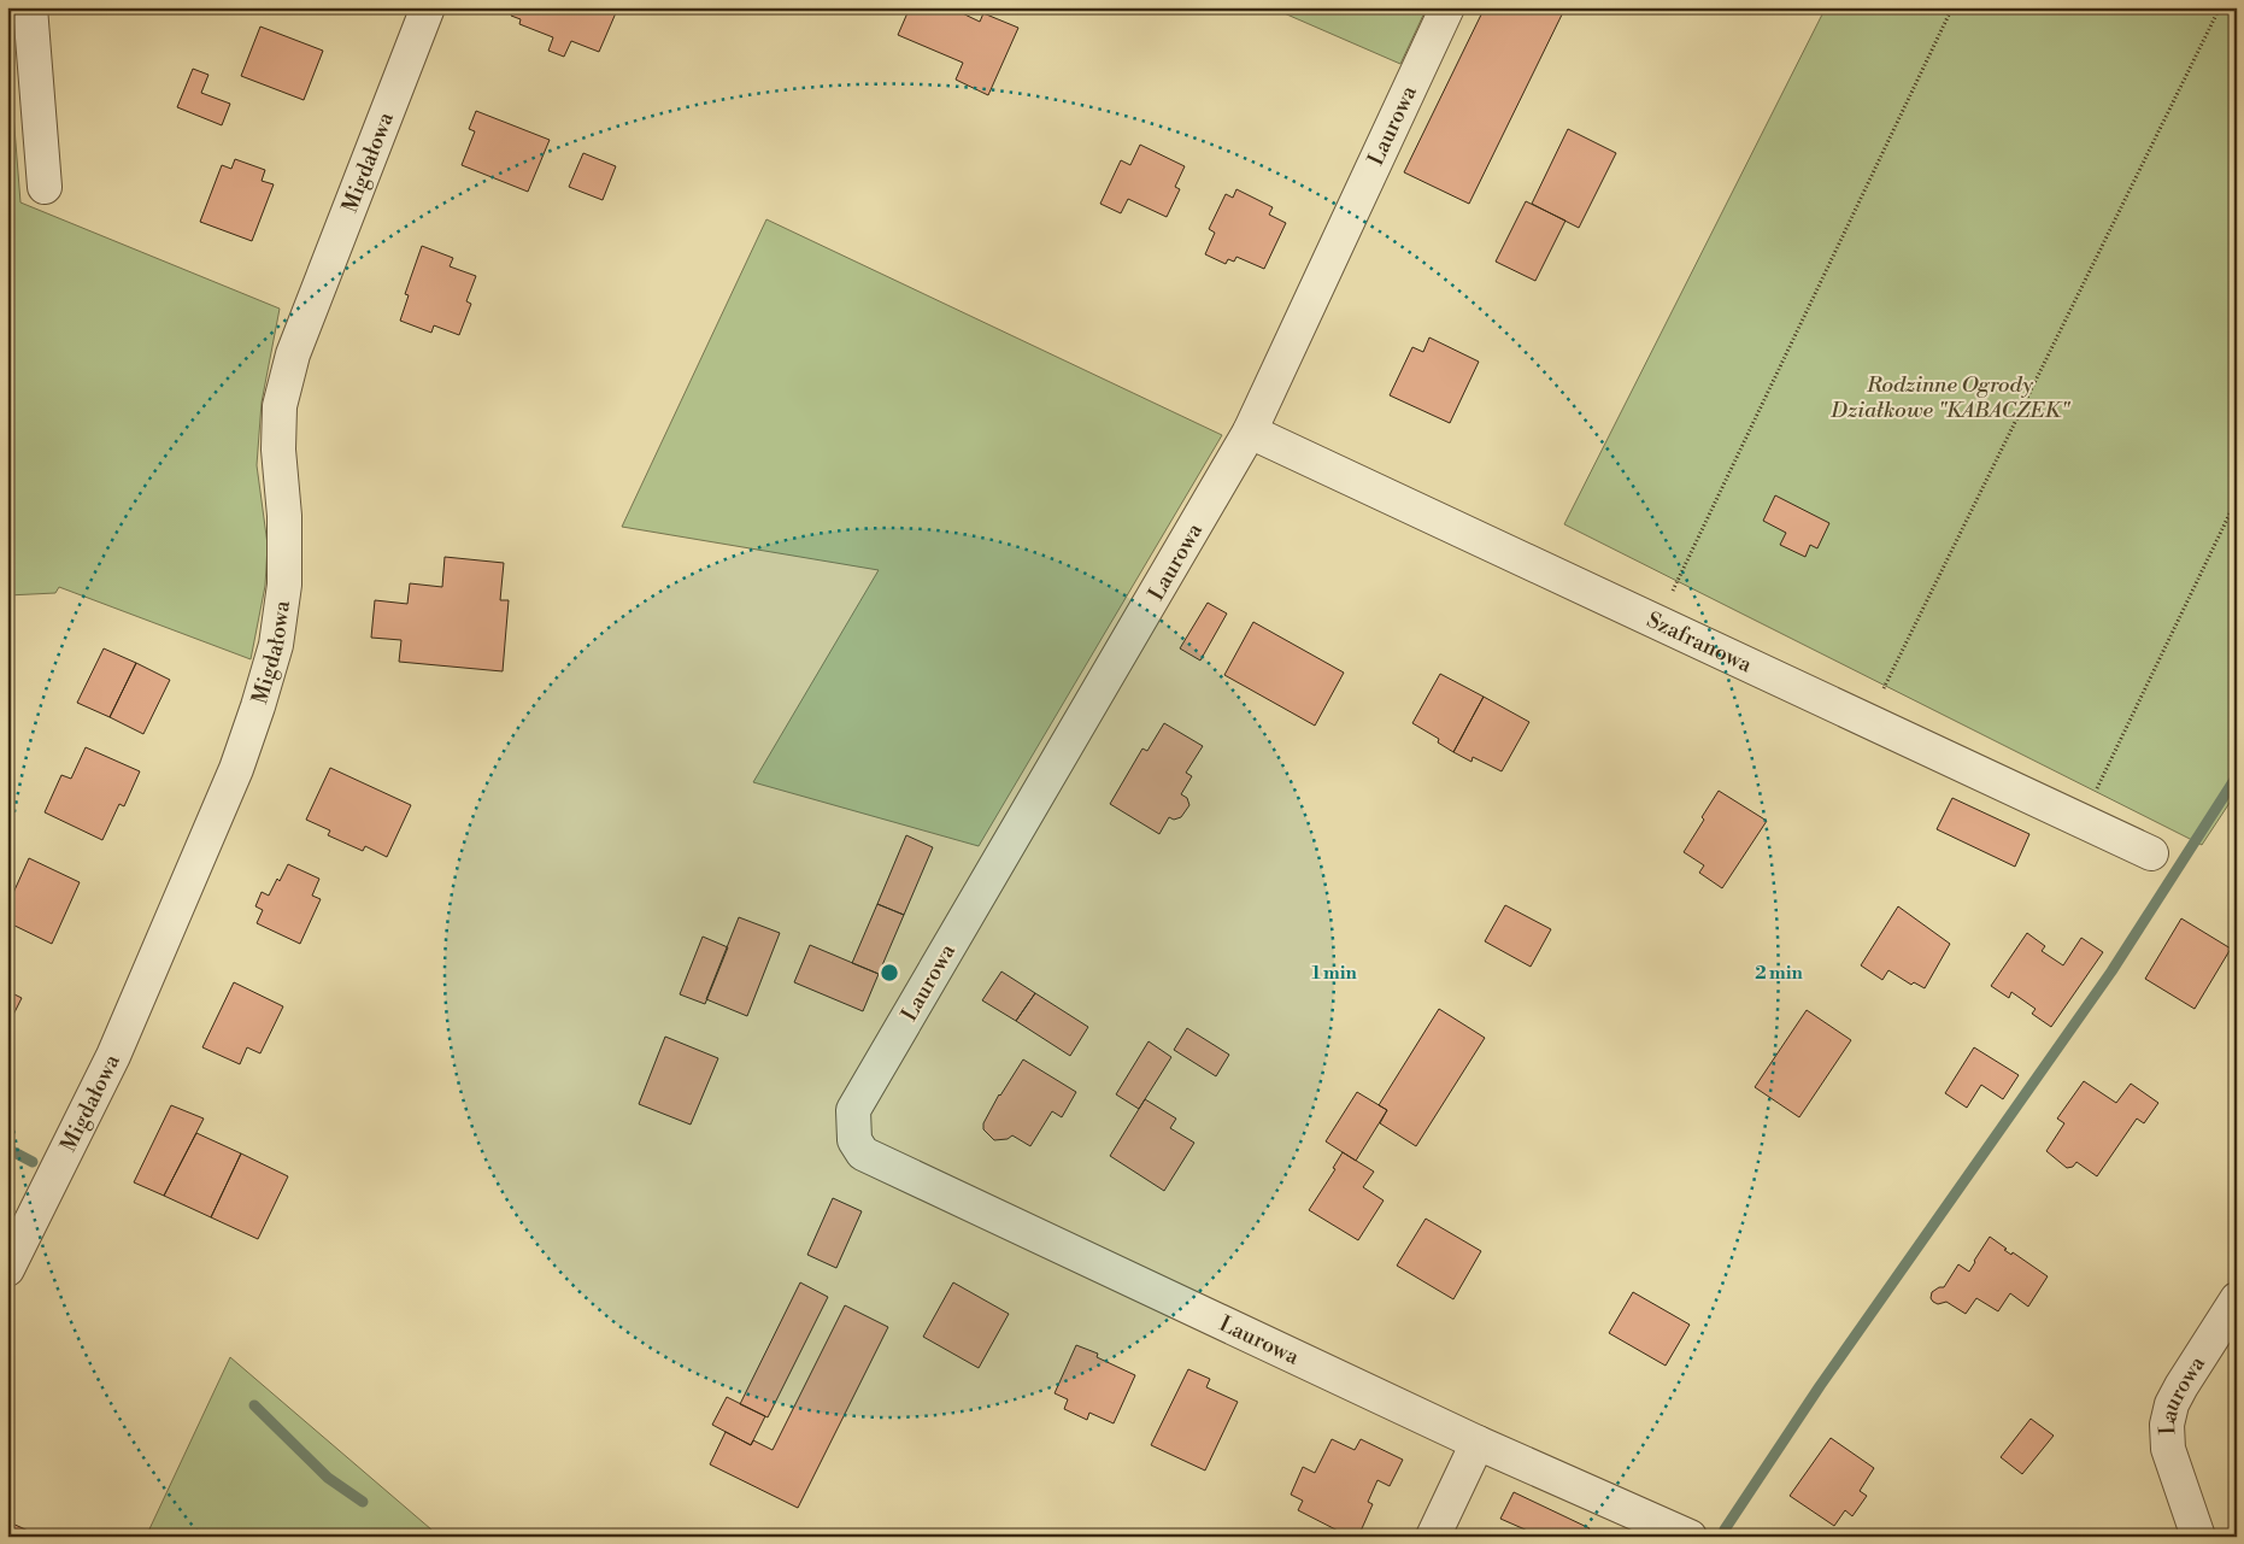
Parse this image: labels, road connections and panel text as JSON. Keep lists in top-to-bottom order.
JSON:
{
  "streets": {
    "street": ["Laurowa", "Migdałowa", "Szafranowa"]
  },
  "crossings": [
    ["Laurowa", "Szafranowa"]
  ],
  "parks": ["Rodzinne Ogrody Działkowe \"KABACZEK\""],
  "rings": ["1 min", "2 min"]
}
